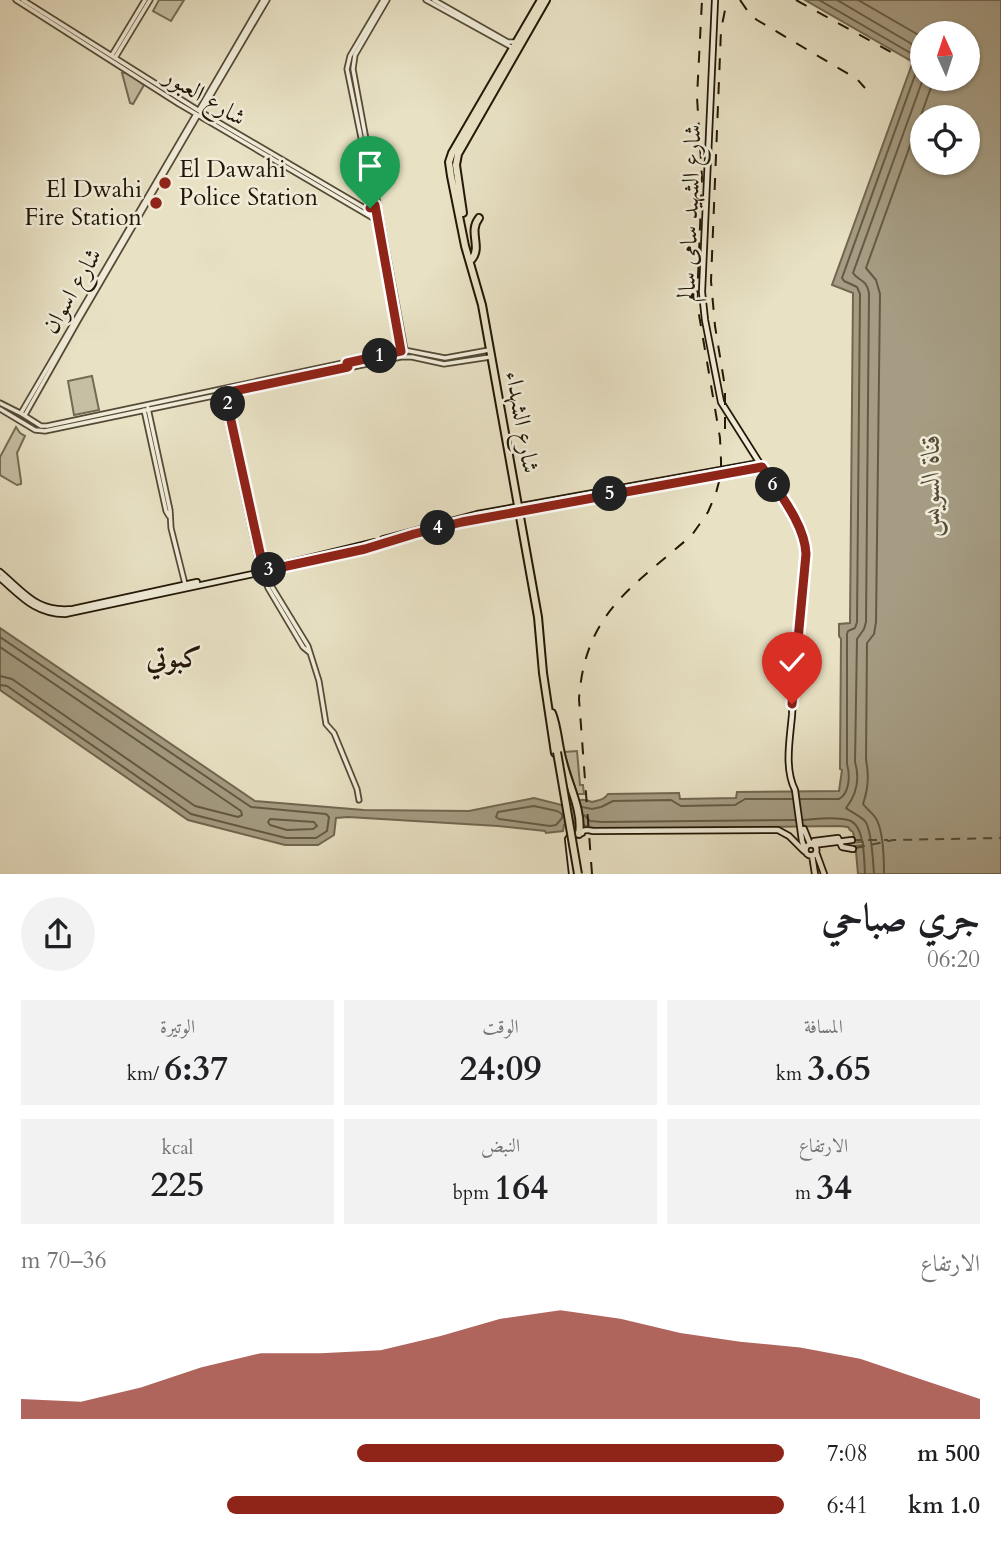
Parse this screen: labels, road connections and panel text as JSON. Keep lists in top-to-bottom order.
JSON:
{
  "streets": {
    "highway": ["شارع الشهداء"],
    "main road": ["شارع الشهيد سامى سالم"],
    "street": ["شارع العبور", "شارع اسوان"]
  },
  "crossings": [
    ["شارع العبور", "شارع اسوان"]
  ],
  "districts": ["كبوتي"],
  "water": ["قناة السويس"],
  "places": ["El Dawahi Police Station", "El Dwahi Fire Station"],
  "north": "top",
  "page": {
    "pins": [
      "1",
      "2",
      "6",
      "5",
      "4",
      "3"
    ],
    "heading": ["جري صباحي", "06:20"],
    "stats": [
      ["المسافة", "3.65 km"],
      ["الوقت", "24:09"],
      ["الوتيرة", "6:37 /km"],
      ["الارتفاع", "34 m"],
      ["النبض", "164 bpm"],
      ["kcal", "225"]
    ],
    "chart": ["الارتفاع", "36–70 m"],
    "list": [
      {
        "name": "500 m",
        "note": "7:08"
      },
      {
        "name": "1.0 km",
        "note": "6:41"
      }
    ]
  }
}
